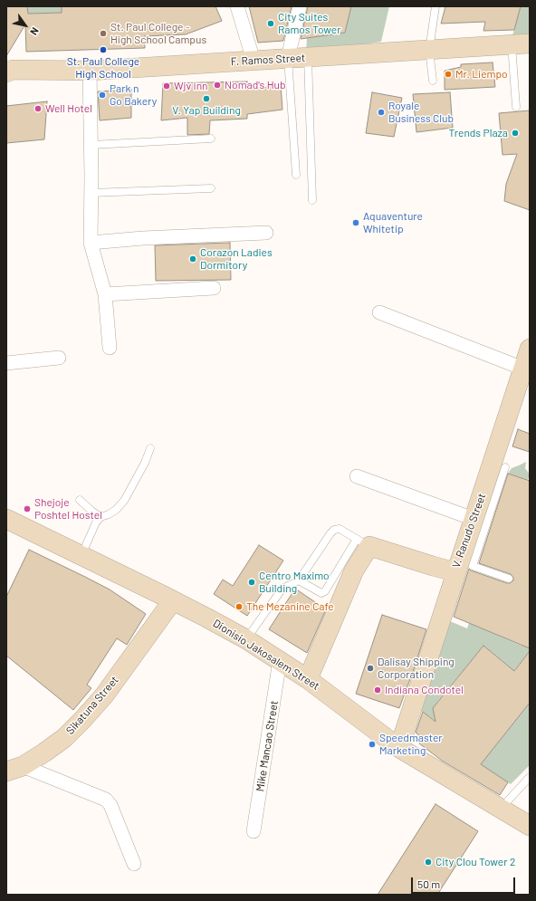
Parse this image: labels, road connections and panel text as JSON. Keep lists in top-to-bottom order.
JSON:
{
  "streets": {
    "street": [
      "F. Ramos Street",
      "V. Ranudo Street",
      "Dionisio Jakosalem Street",
      "Sikatuna Street",
      "Mike Mancao Street"
    ]
  },
  "crossings": [
    ["Dionisio Jakosalem Street", "Sikatuna Street"],
    ["Dionisio Jakosalem Street", "Mike Mancao Street"]
  ],
  "places": [
    "City Suites Ramos Tower",
    "St. Paul College - High School Campus",
    "St. Paul College High School",
    "Mr. Liempo",
    "Nomad's Hub",
    "Wjv inn",
    "Park n Go Bakery",
    "V. Yap Building",
    "Well Hotel",
    "Royale Business Club",
    "Trends Plaza",
    "Aquaventure Whitetip",
    "Corazon Ladies Dormitory",
    "Shejoje Poshtel Hostel",
    "Centro Maximo Building",
    "The Mezanine Cafe",
    "Dalisay Shipping Corporation",
    "Indiana Condotel",
    "Speedmaster Marketing",
    "City Clou Tower 2"
  ],
  "scale_bar": "50 m",
  "north": "bottom right"
}
